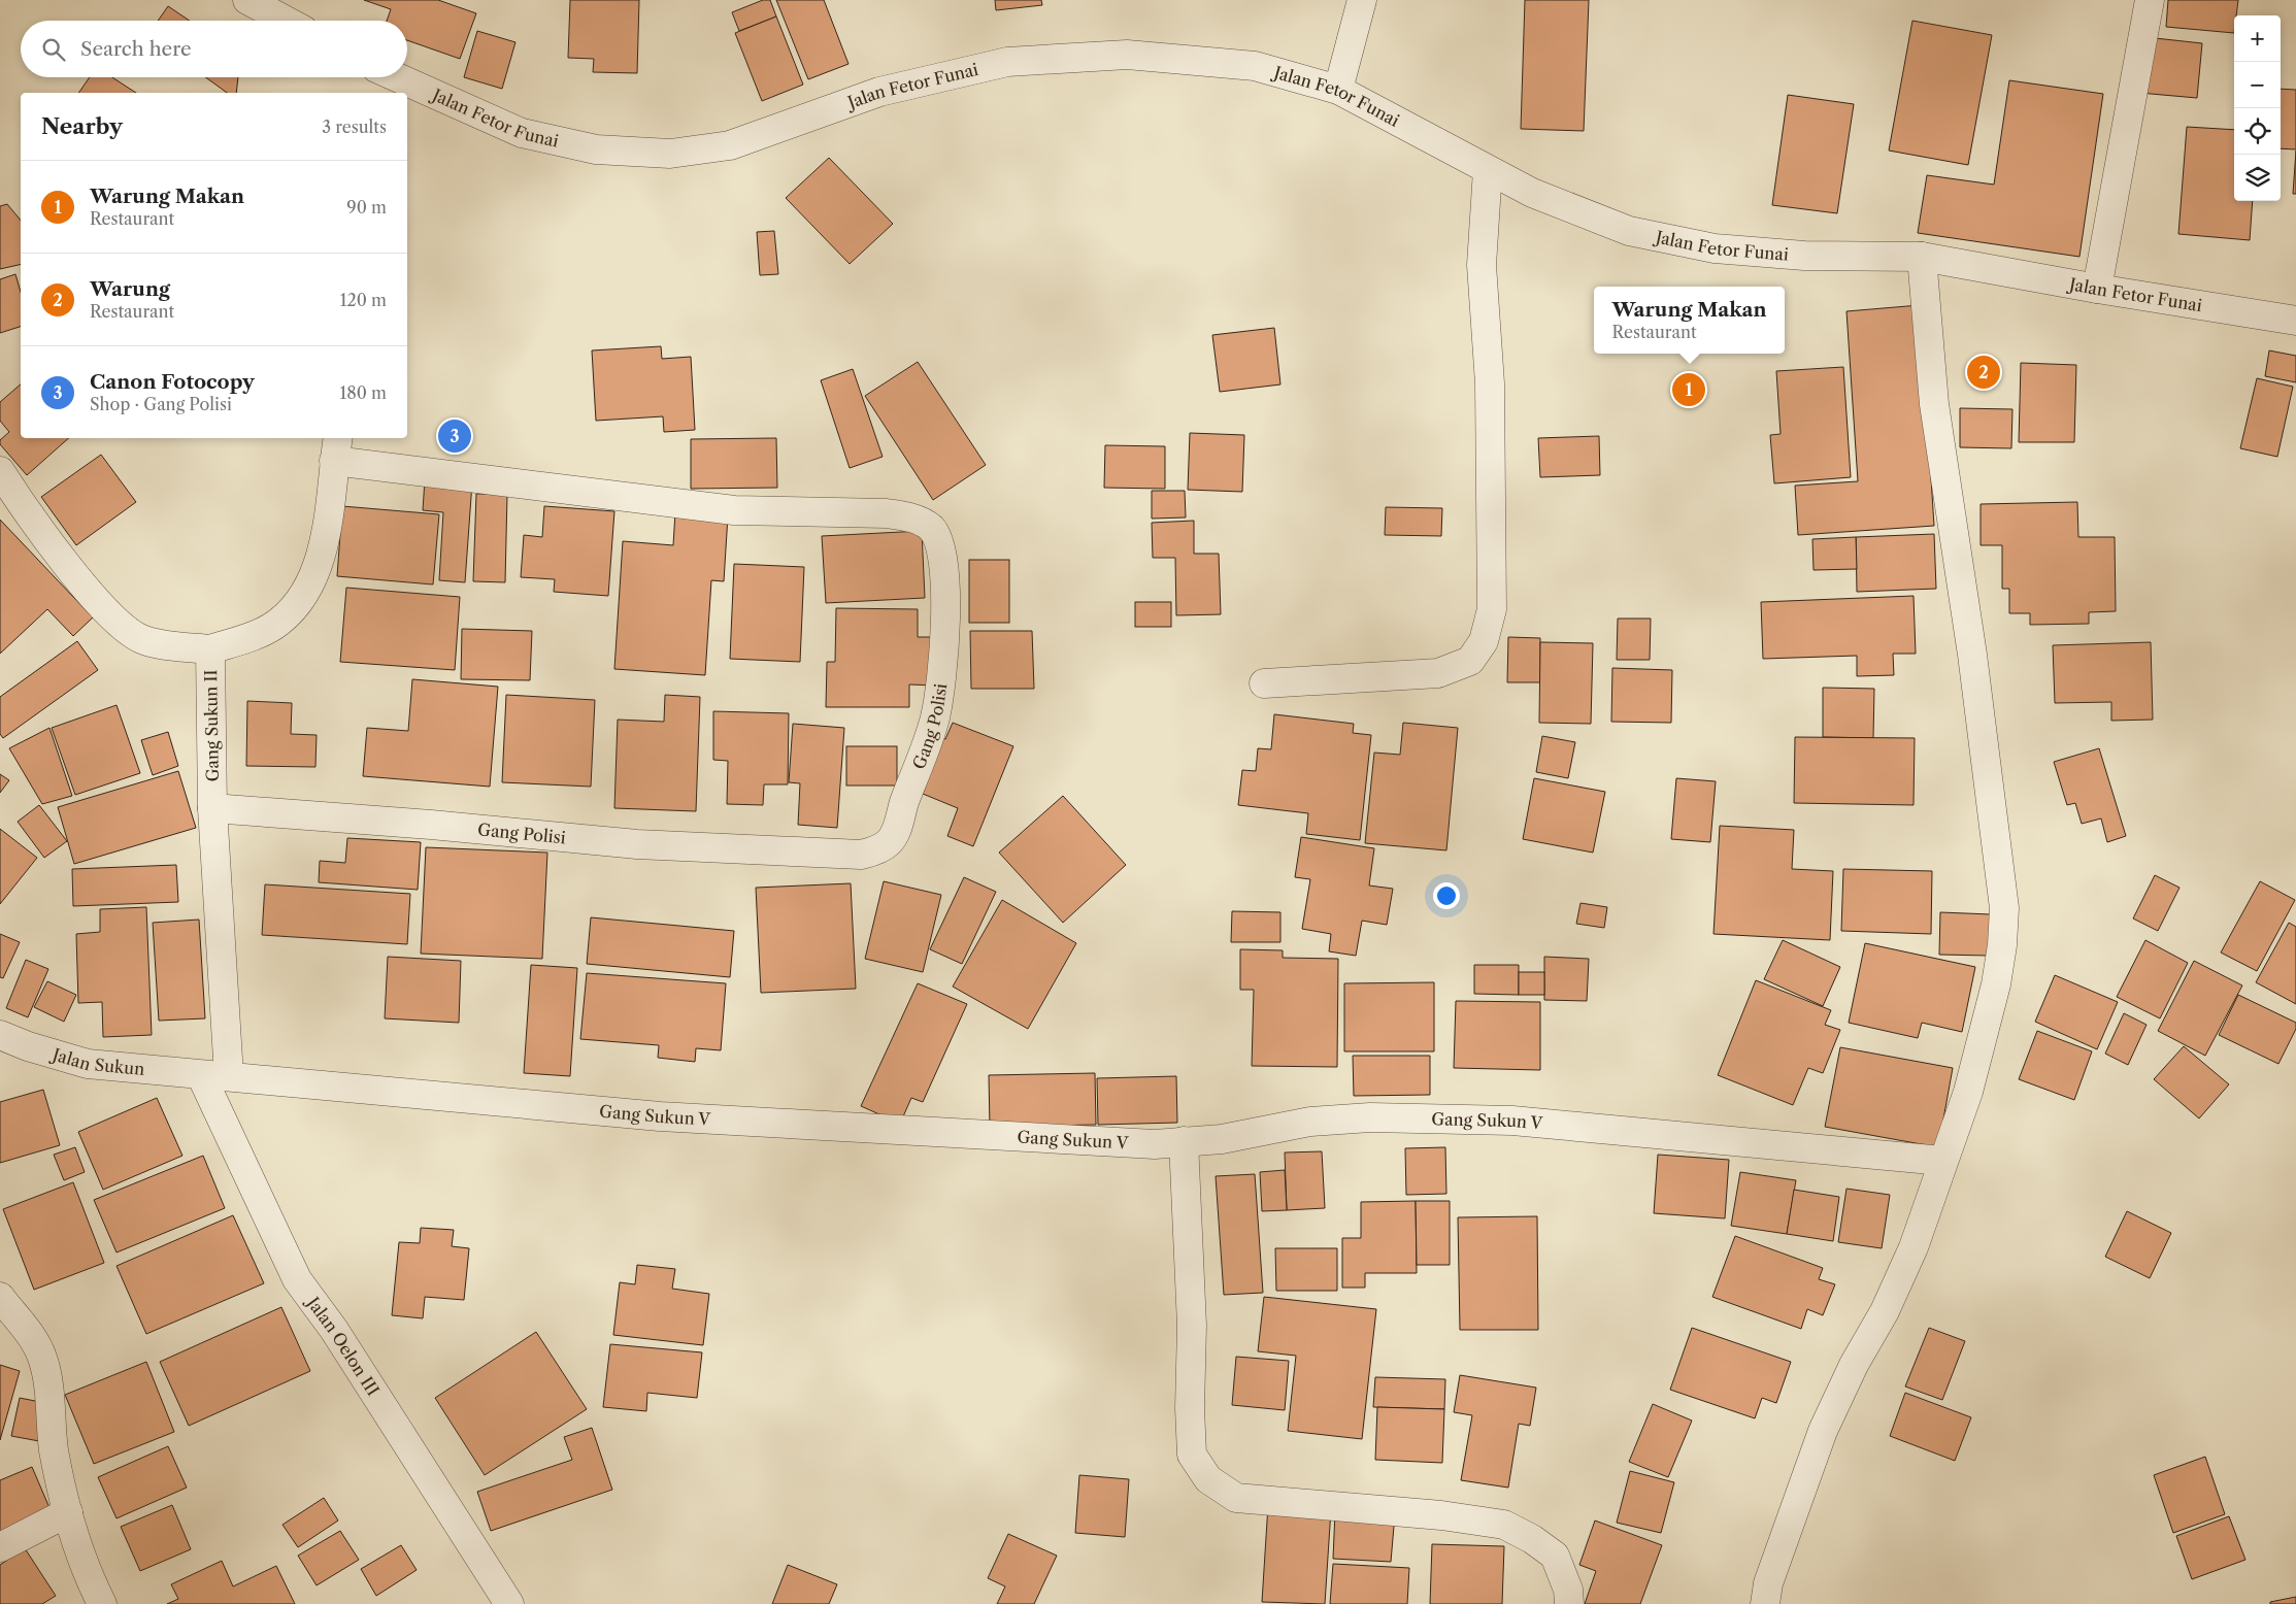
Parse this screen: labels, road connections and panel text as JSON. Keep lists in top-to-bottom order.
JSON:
{
  "streets": {
    "street": [
      "Jalan Fetor Funai",
      "Gang Sukun II",
      "Gang Polisi",
      "Jalan Sukun",
      "Gang Sukun V",
      "Jalan Oelon III"
    ]
  },
  "crossings": [
    ["Gang Sukun II", "Gang Polisi"],
    ["Gang Sukun II", "Gang Sukun V"],
    ["Jalan Sukun", "Gang Sukun V"],
    ["Jalan Sukun", "Jalan Oelon III"],
    ["Gang Sukun V", "Jalan Oelon III"]
  ],
  "page": {
    "map_buttons": ["+", "−"],
    "search": "Search here",
    "heading": ["Nearby", "3 results"],
    "list": [
      {
        "mark": "1",
        "name": "Warung Makan",
        "note": "Restaurant",
        "value": "90 m"
      },
      {
        "mark": "2",
        "name": "Warung",
        "note": "Restaurant",
        "value": "120 m"
      },
      {
        "mark": "3",
        "name": "Canon Fotocopy",
        "note": "Shop · Gang Polisi",
        "value": "180 m"
      }
    ],
    "popup": ["Warung Makan", "Restaurant"],
    "pins": ["2", "1", "3"]
  }
}
